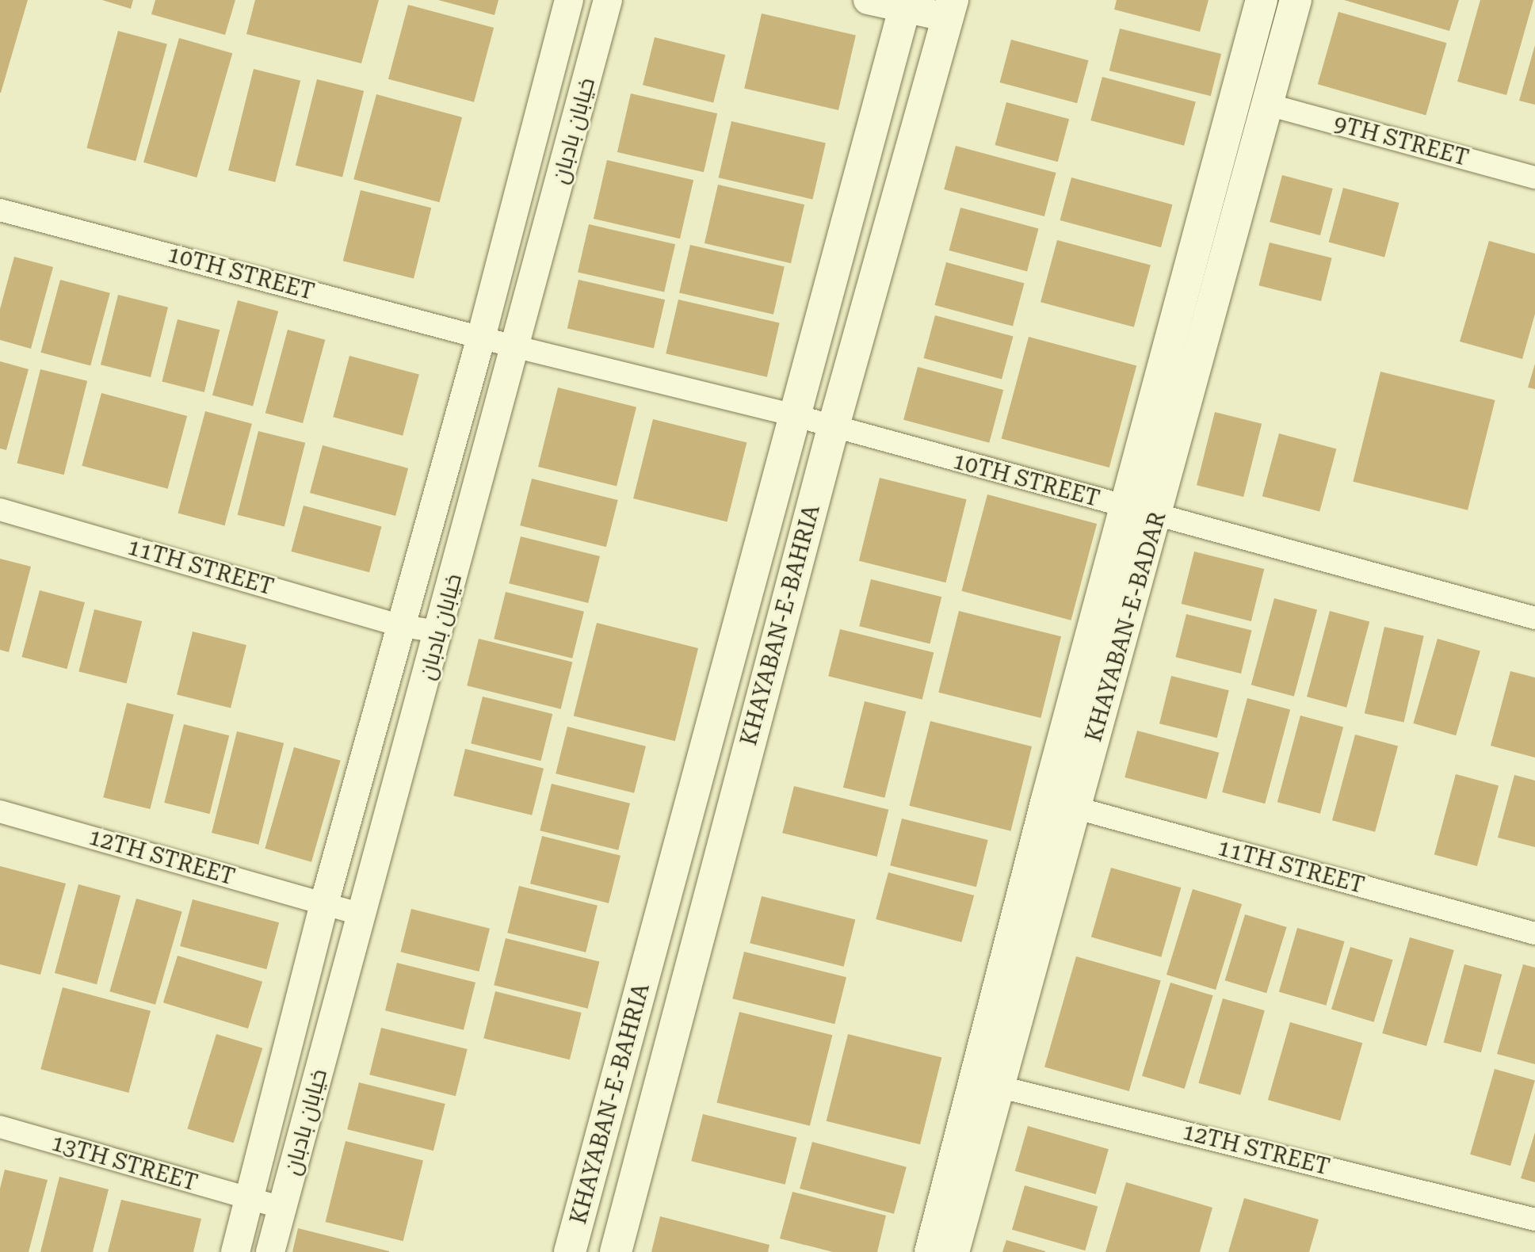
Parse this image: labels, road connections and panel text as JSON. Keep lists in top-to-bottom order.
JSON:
{
  "streets": {
    "main road": ["KHAYABAN-E-BAHRIA", "KHAYABAN-E-BADAR"],
    "street": [
      "خیابان بادبان",
      "9TH STREET",
      "10TH STREET",
      "11TH STREET",
      "12TH STREET",
      "13TH STREET"
    ]
  },
  "crossings": [
    ["خیابان بادبان", "10TH STREET"],
    ["خیابان بادبان", "11TH STREET"],
    ["خیابان بادبان", "12TH STREET"],
    ["خیابان بادبان", "13TH STREET"],
    ["9TH STREET", "KHAYABAN-E-BADAR"],
    ["10TH STREET", "KHAYABAN-E-BAHRIA"],
    ["10TH STREET", "KHAYABAN-E-BADAR"],
    ["11TH STREET", "KHAYABAN-E-BADAR"],
    ["KHAYABAN-E-BADAR", "12TH STREET"]
  ]
}
